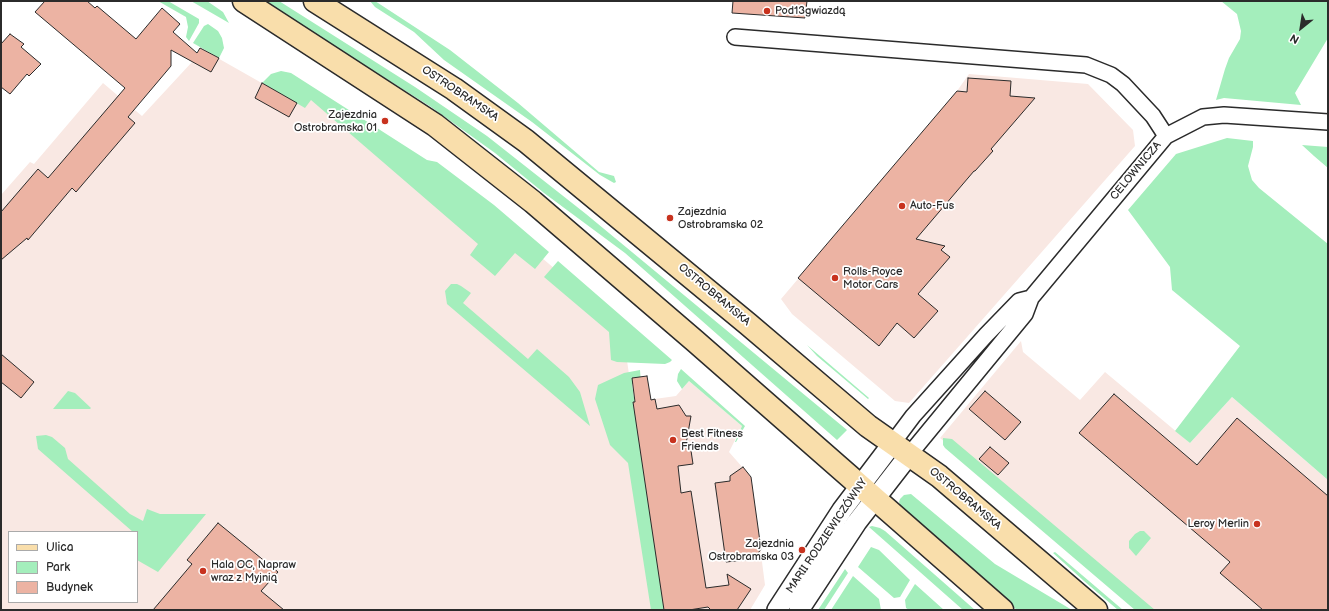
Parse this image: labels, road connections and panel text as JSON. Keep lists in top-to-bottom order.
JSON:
{
  "streets": {
    "main road": ["OSTROBRAMSKA"],
    "street": ["CELOWNICZA", "MARII RODZIEWICZÓWNY"]
  },
  "crossings": [
    ["OSTROBRAMSKA", "CELOWNICZA"],
    ["OSTROBRAMSKA", "MARII RODZIEWICZÓWNY"],
    ["CELOWNICZA", "MARII RODZIEWICZÓWNY"]
  ],
  "places": [
    "Pod13gwiazdą",
    "Zajezdnia Ostrobramska 01",
    "Auto-Fus",
    "Zajezdnia Ostrobramska 02",
    "Rolls-Royce Motor Cars",
    "Best Fitness Friends",
    "Leroy Merlin",
    "Zajezdnia Ostrobramska 03",
    "Hala OC, Napraw wraz z Myjnią"
  ],
  "legend": ["Ulica", "Park", "Budynek"],
  "north": "bottom left"
}
